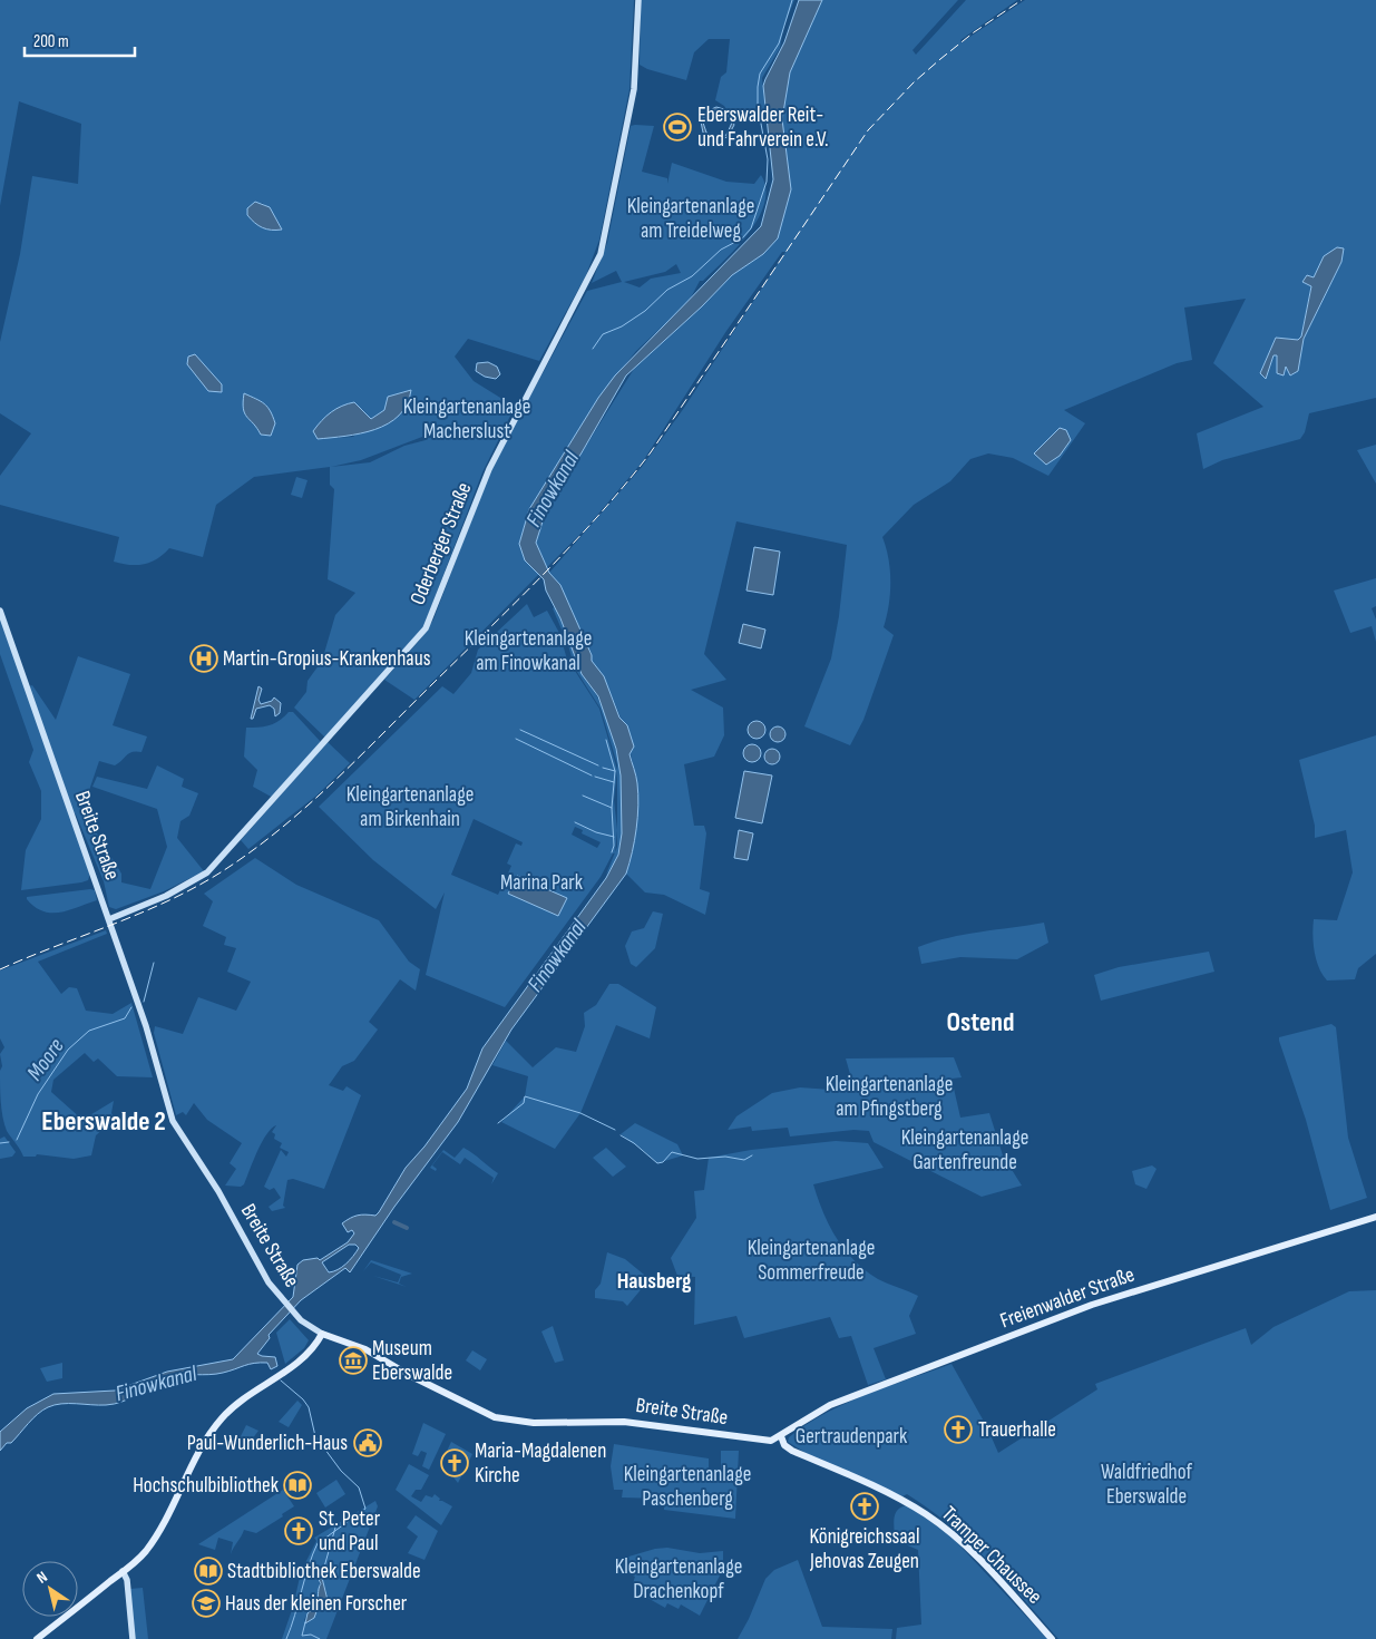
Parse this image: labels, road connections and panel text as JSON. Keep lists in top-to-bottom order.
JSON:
{
  "streets": {
    "main road": [
      "Oderberger Straße",
      "Breite Straße",
      "Freienwalder Straße",
      "Tramper Chaussee"
    ]
  },
  "crossings": [
    ["Oderberger Straße", "Breite Straße"],
    ["Breite Straße", "Freienwalder Straße"],
    ["Breite Straße", "Tramper Chaussee"],
    ["Freienwalder Straße", "Tramper Chaussee"]
  ],
  "districts": ["Ostend", "Eberswalde 2", "Hausberg"],
  "water": ["Finowkanal", "Moore"],
  "parks": [
    "Kleingartenanlage am Treidelweg",
    "Kleingartenanlage Macherslust",
    "Kleingartenanlage am Finowkanal",
    "Kleingartenanlage am Birkenhain",
    "Marina Park",
    "Kleingartenanlage am Pfingstberg",
    "Kleingartenanlage Gartenfreunde",
    "Kleingartenanlage Sommerfreude",
    "Gertraudenpark",
    "Waldfriedhof Eberswalde",
    "Kleingartenanlage Paschenberg",
    "Kleingartenanlage Drachenkopf"
  ],
  "places": {
    "sports": ["Eberswalder Reit- und Fahrverein e.V."],
    "hospital": ["Martin-Gropius-Krankenhaus"],
    "museum": ["Museum Eberswalde"],
    "church": [
      "Trauerhalle",
      "Maria-Magdalenen Kirche",
      "Königreichssaal Jehovas Zeugen",
      "St. Peter und Paul"
    ],
    "public building": ["Paul-Wunderlich-Haus"],
    "library": ["Hochschulbibliothek", "Stadtbibliothek Eberswalde"],
    "school or university": ["Haus der kleinen Forscher"]
  },
  "scale_bar": "200 m",
  "north": "top left"
}
